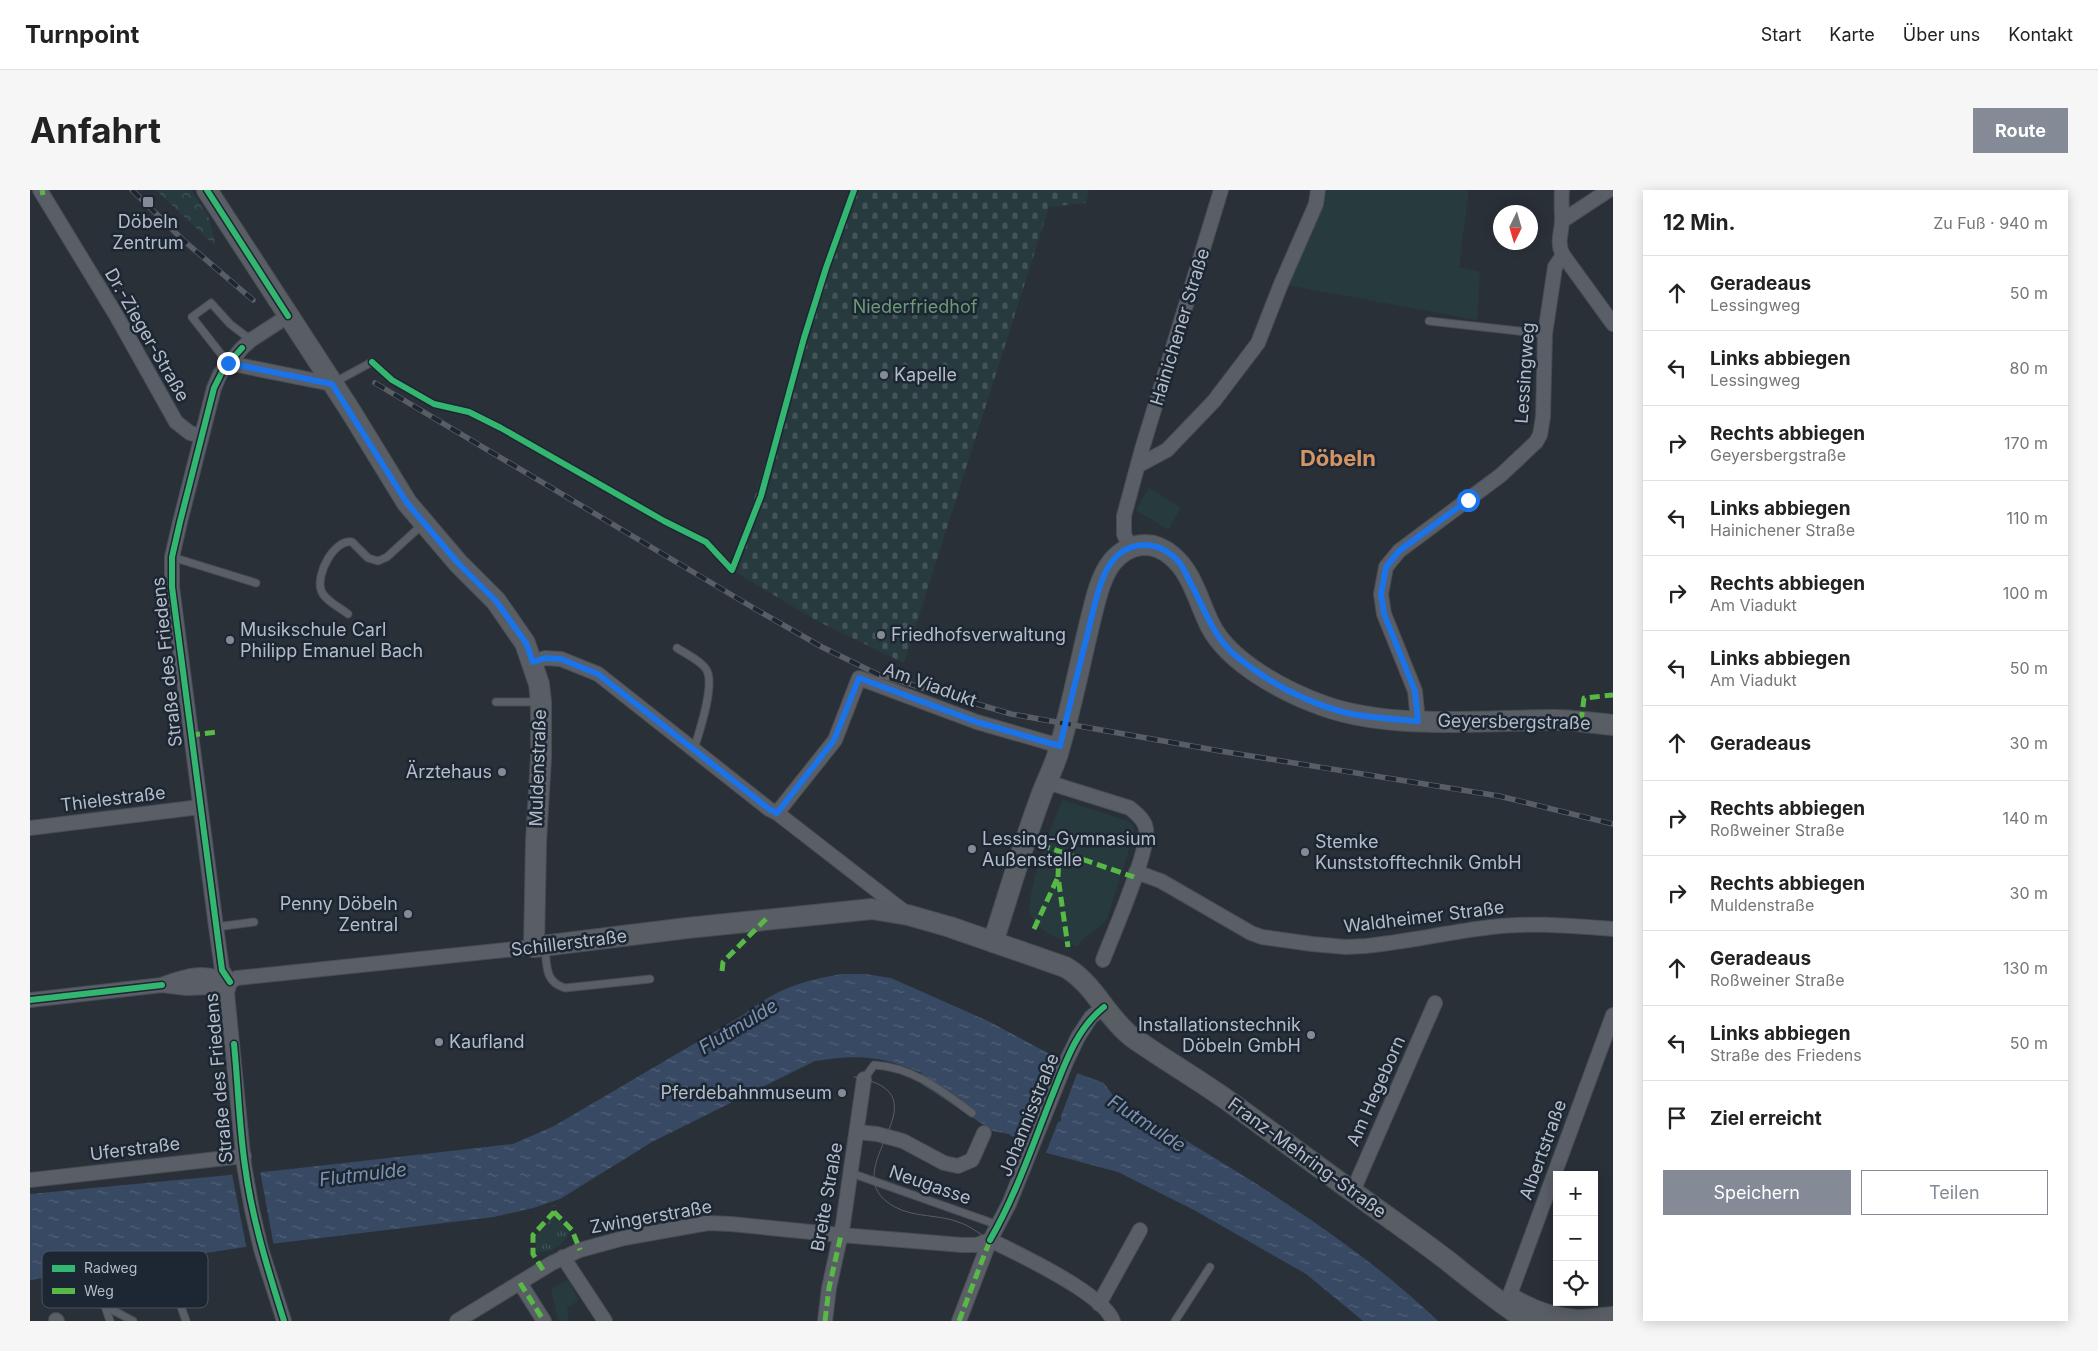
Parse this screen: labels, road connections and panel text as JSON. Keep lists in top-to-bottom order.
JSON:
{
  "streets": {
    "main road": [
      "Geyersbergstraße",
      "Muldenstraße",
      "Schillerstraße",
      "Franz-Mehring-Straße"
    ],
    "street": [
      "Hainichener Straße",
      "Dr.-Zieger-Straße",
      "Lessingweg",
      "Straße des Friedens",
      "Am Viadukt",
      "Thielestraße",
      "Waldheimer Straße",
      "Am Hegeborn",
      "Johannisstraße",
      "Uferstraße",
      "Albertstraße",
      "Breite Straße",
      "Zwingerstraße"
    ],
    "lane": ["Neugasse"]
  },
  "crossings": [
    ["Hainichener Straße", "Geyersbergstraße"],
    ["Dr.-Zieger-Straße", "Straße des Friedens"],
    ["Lessingweg", "Geyersbergstraße"],
    ["Straße des Friedens", "Muldenstraße"],
    ["Straße des Friedens", "Thielestraße"],
    ["Straße des Friedens", "Schillerstraße"],
    ["Straße des Friedens", "Uferstraße"],
    ["Muldenstraße", "Schillerstraße"],
    ["Schillerstraße", "Franz-Mehring-Straße"],
    ["Am Hegeborn", "Franz-Mehring-Straße"],
    ["Johannisstraße", "Franz-Mehring-Straße"],
    ["Johannisstraße", "Neugasse"],
    ["Johannisstraße", "Zwingerstraße"],
    ["Neugasse", "Breite Straße"],
    ["Breite Straße", "Zwingerstraße"]
  ],
  "districts": ["Döbeln"],
  "water": ["Flutmulde"],
  "parks": ["Niederfriedhof"],
  "places": {
    "transit": ["Döbeln Zentrum"],
    "other": [
      "Kapelle",
      "Friedhofsverwaltung",
      "Musikschule Carl Philipp Emanuel Bach",
      "Ärztehaus",
      "Lessing-Gymnasium Außenstelle",
      "Stemke Kunststofftechnik GmbH",
      "Penny Döbeln Zentral",
      "Installationstechnik Döbeln GmbH",
      "Kaufland",
      "Pferdebahnmuseum"
    ]
  },
  "legend": ["Radweg", "Weg"],
  "north": "bottom",
  "page": {
    "header": "Turnpoint",
    "nav": [
      "Start",
      "Karte",
      "Über uns",
      "Kontakt"
    ],
    "buttons": [
      "Route",
      ["Speichern", "Teilen"]
    ],
    "title": "Anfahrt",
    "heading": ["12 Min.", "Zu Fuß · 940 m"],
    "list": [
      ["Geradeaus", "Lessingweg", "50 m"],
      ["Links abbiegen", "Lessingweg", "80 m"],
      ["Rechts abbiegen", "Geyersbergstraße", "170 m"],
      ["Links abbiegen", "Hainichener Straße", "110 m"],
      ["Rechts abbiegen", "Am Viadukt", "100 m"],
      ["Links abbiegen", "Am Viadukt", "50 m"],
      ["Geradeaus", "30 m"],
      ["Rechts abbiegen", "Roßweiner Straße", "140 m"],
      ["Rechts abbiegen", "Muldenstraße", "30 m"],
      ["Geradeaus", "Roßweiner Straße", "130 m"],
      ["Links abbiegen", "Straße des Friedens", "50 m"],
      "Ziel erreicht"
    ],
    "map_buttons": ["+", "−"]
  }
}
